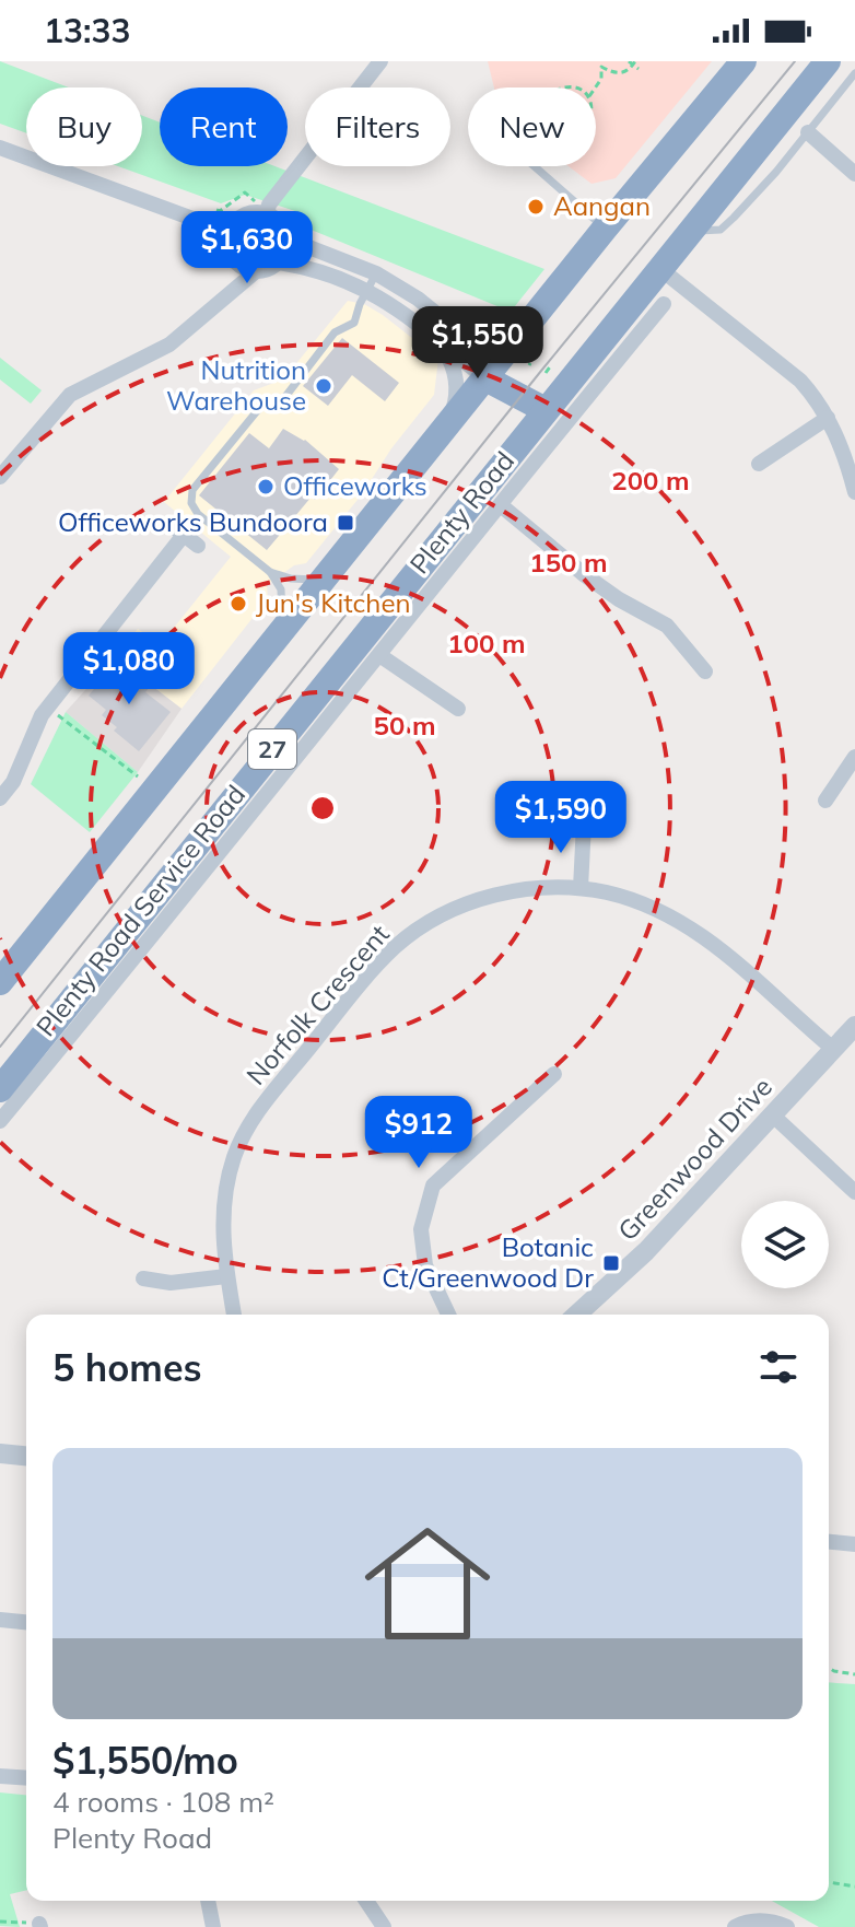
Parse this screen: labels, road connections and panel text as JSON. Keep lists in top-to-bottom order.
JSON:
{
  "streets": {
    "highway": ["Plenty Road", "27"],
    "street": ["Plenty Road Service Road", "Norfolk Crescent", "Greenwood Drive"]
  },
  "crossings": [
    ["Plenty Road", "Plenty Road Service Road"],
    ["Norfolk Crescent", "Greenwood Drive"]
  ],
  "places": {
    "other": [
      "Aangan",
      "Nutrition Warehouse",
      "Officeworks",
      "Jun's Kitchen"
    ],
    "transit": ["Officeworks Bundoora", "Botanic Ct/Greenwood Dr"]
  },
  "page": {
    "status": "13:33",
    "chip": [
      "Buy",
      "Rent",
      "Filters",
      "New"
    ],
    "price": [
      "$1,630",
      "$1,550",
      "$1,080",
      "$1,590",
      "$912"
    ],
    "heading": "5 homes",
    "list": [
      {
        "name": "$1,550/mo",
        "note": "4 rooms · 108 m² · Plenty Road"
      }
    ]
  },
  "rings": [
    "200 m",
    "150 m",
    "100 m",
    "50 m"
  ]
}
